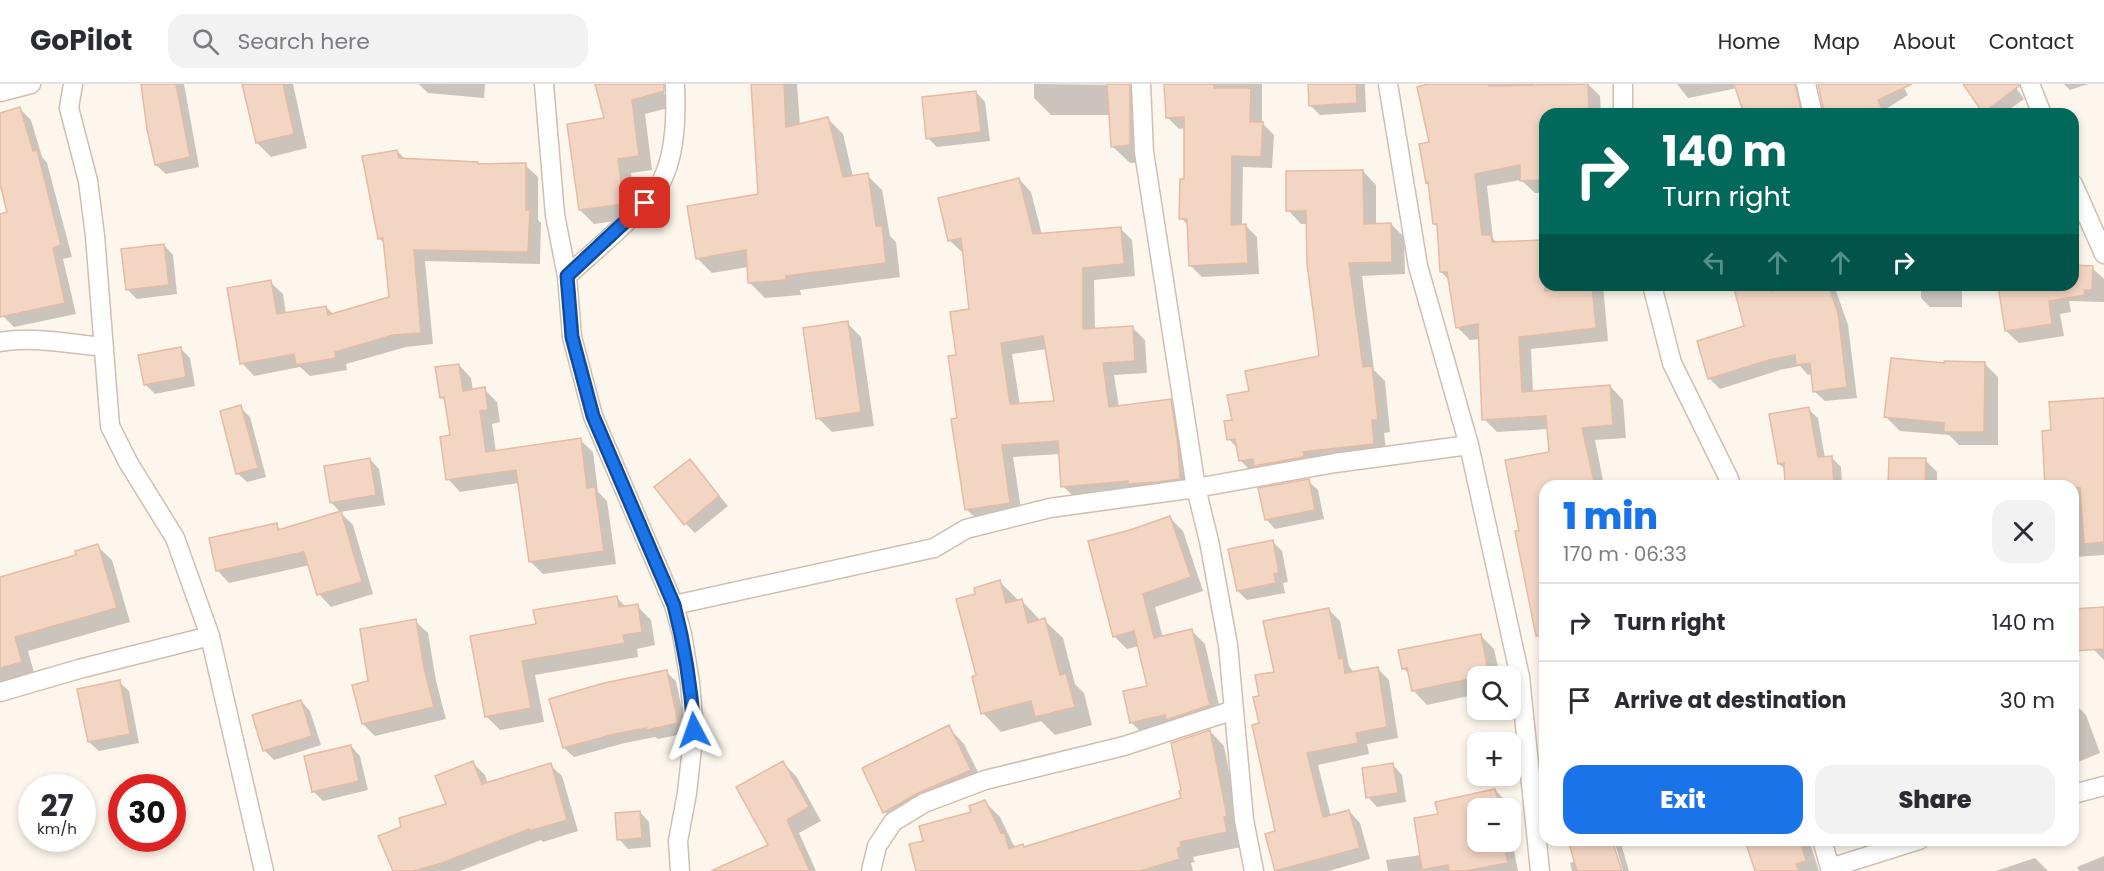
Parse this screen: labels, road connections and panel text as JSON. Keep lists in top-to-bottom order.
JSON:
{
  "page": {
    "header": "GoPilot",
    "search": "Search here",
    "nav": [
      "Home",
      "Map",
      "About",
      "Contact"
    ],
    "turn": ["140 m", "Turn right"],
    "heading": ["1 min", "170 m · 06:33"],
    "list": [
      {
        "name": "Turn right",
        "value": "140 m"
      },
      {
        "name": "Arrive at destination",
        "value": "30 m"
      }
    ],
    "map_buttons": ["+", "−"],
    "buttons": ["Exit", "Share"],
    "speed": "27 km/h",
    "limit": "30"
  }
}
